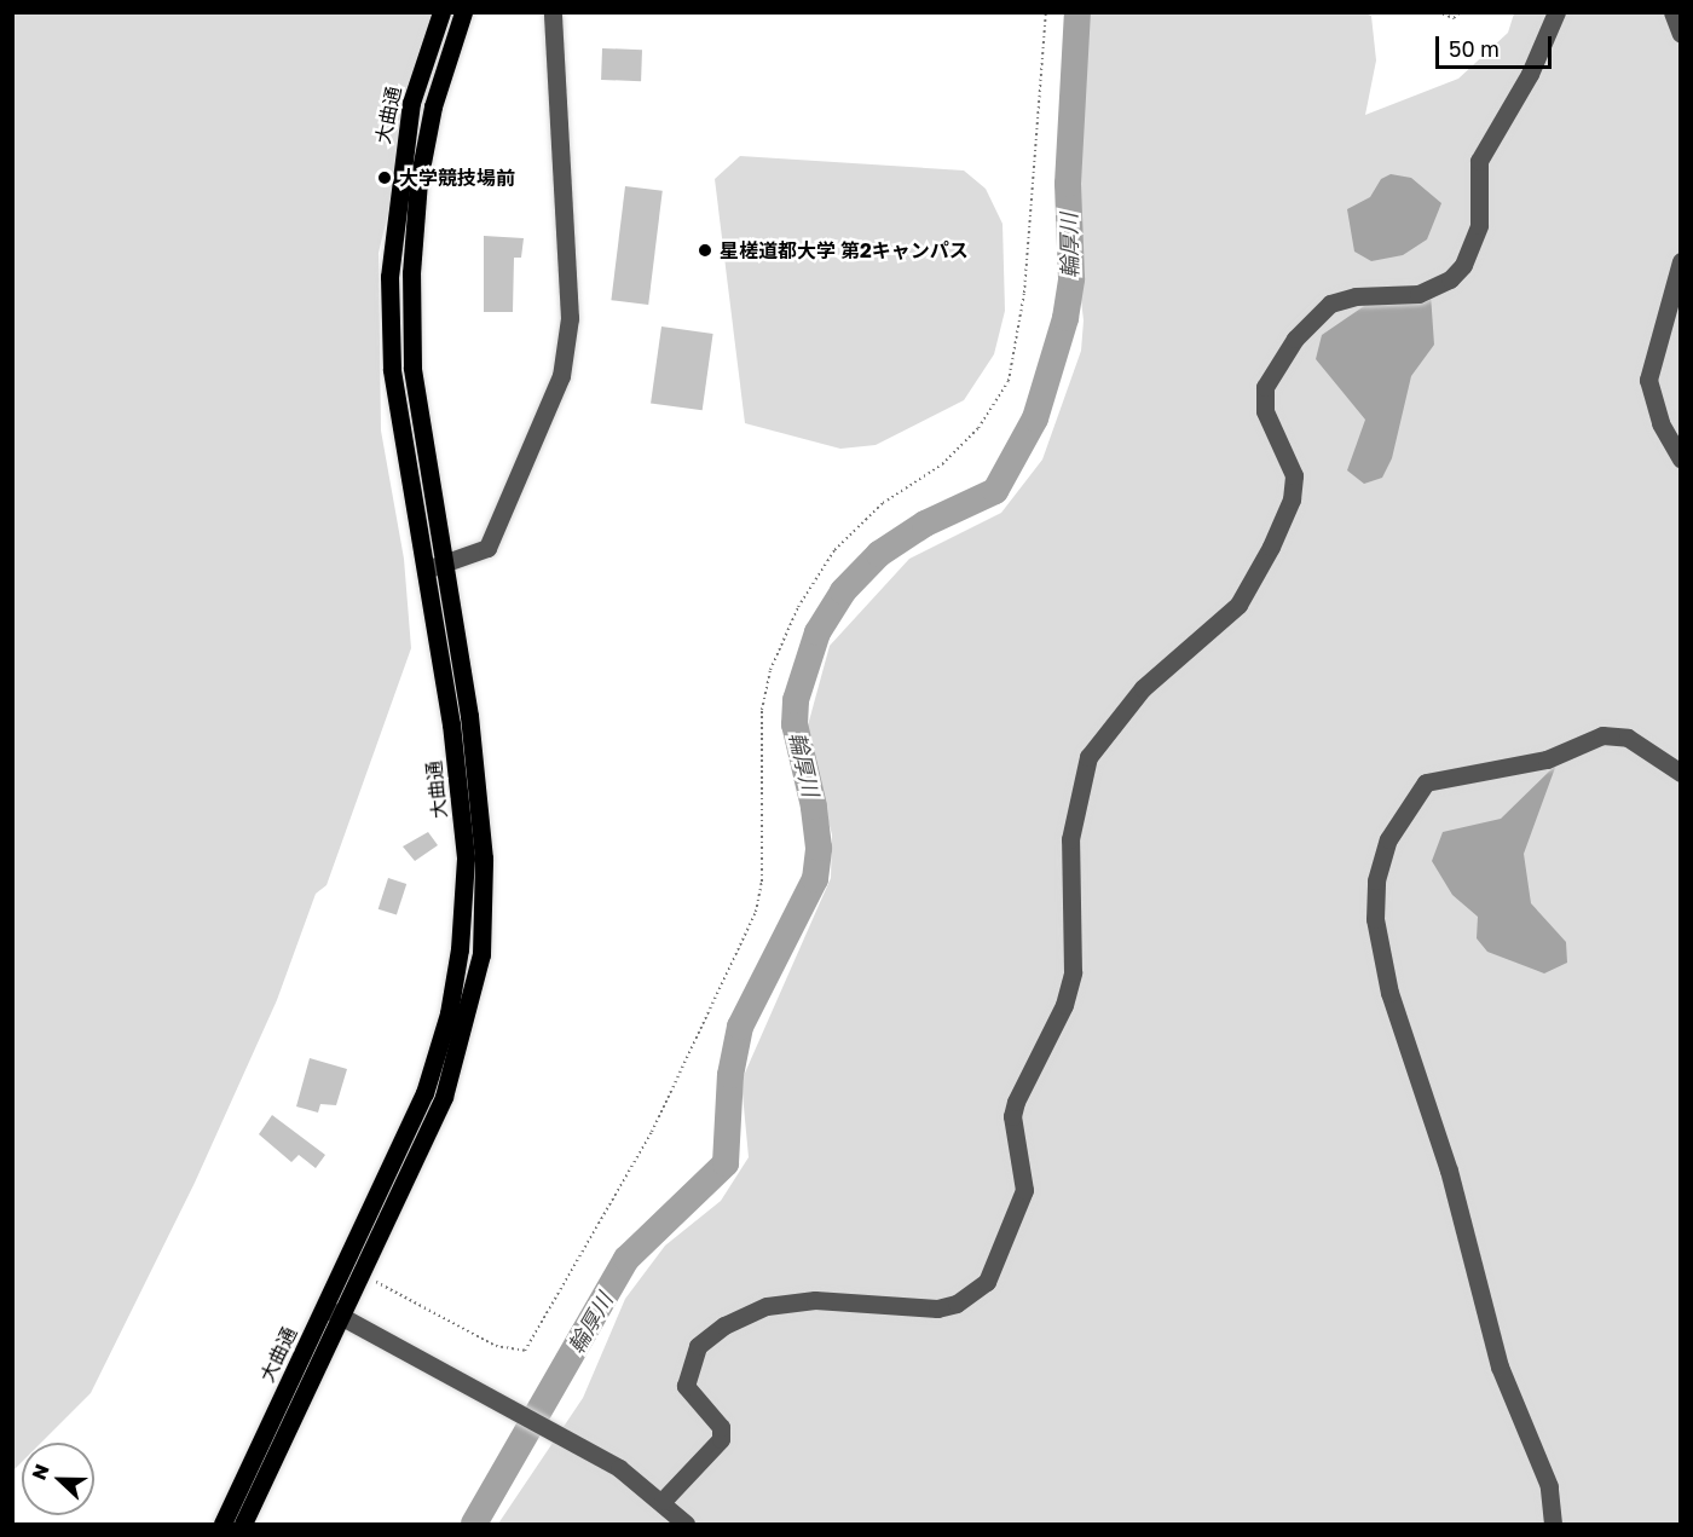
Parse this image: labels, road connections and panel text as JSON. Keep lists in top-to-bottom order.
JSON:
{
  "streets": {
    "main road": ["大曲通"]
  },
  "water": ["輪厚川"],
  "places": ["大学競技場前", "星槎道都大学 第2キャンパス"],
  "scale_bar": "50 m",
  "north": "left"
}
